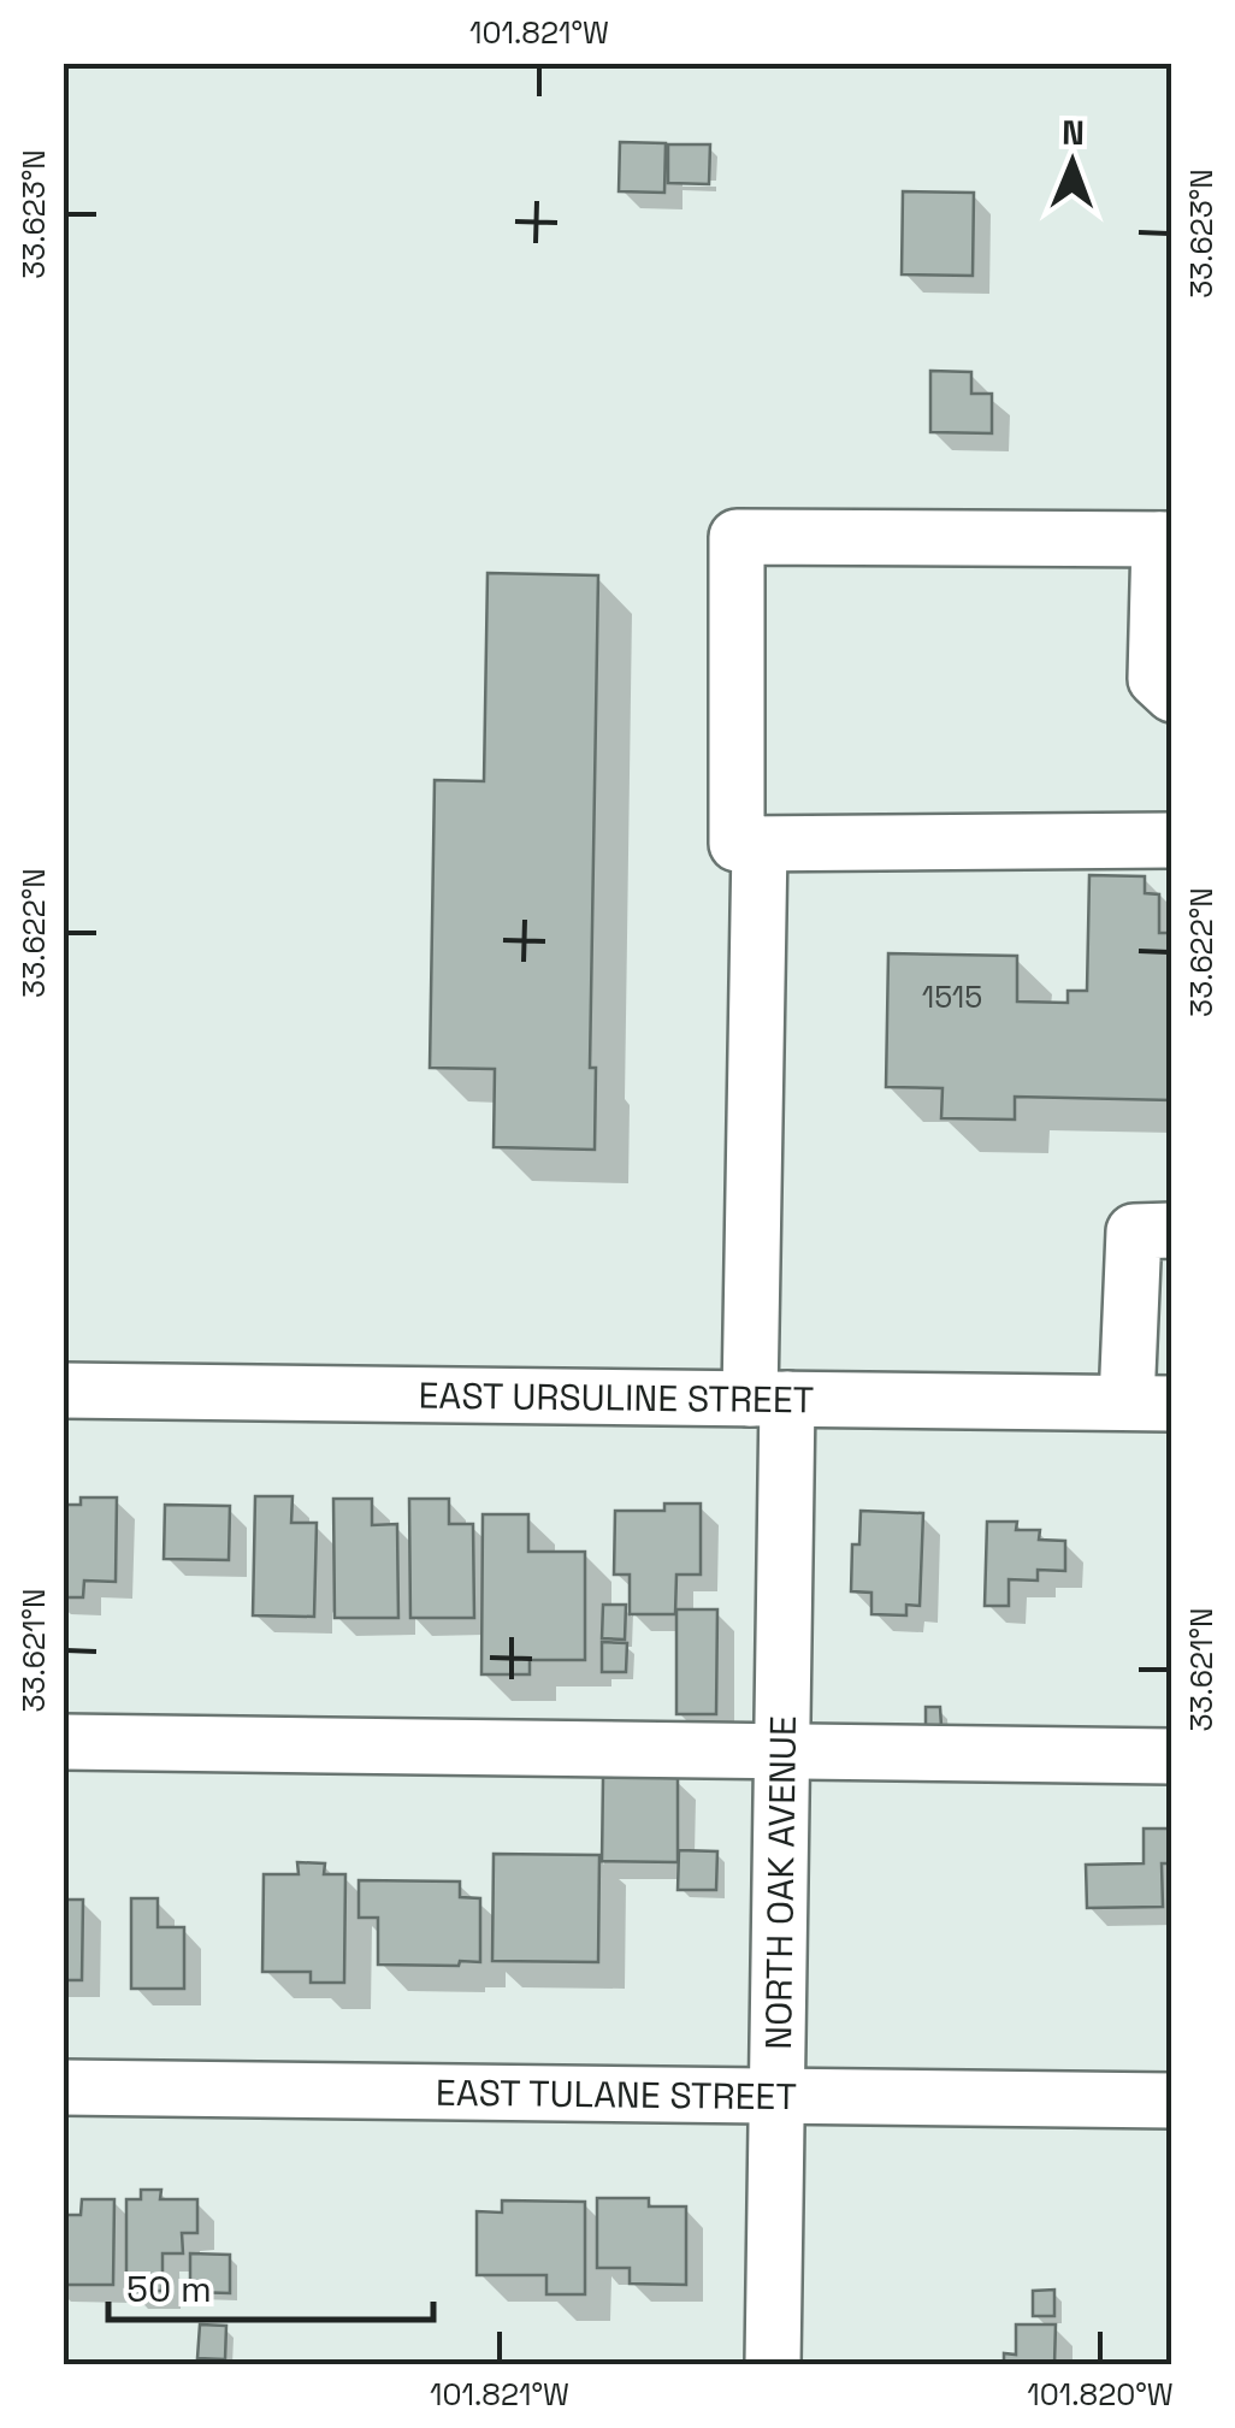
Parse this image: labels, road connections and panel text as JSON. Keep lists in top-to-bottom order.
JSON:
{
  "streets": {
    "street": ["EAST URSULINE STREET", "NORTH OAK AVENUE", "EAST TULANE STREET"]
  },
  "crossings": [
    ["EAST URSULINE STREET", "NORTH OAK AVENUE"],
    ["NORTH OAK AVENUE", "EAST TULANE STREET"]
  ],
  "house_numbers": ["1515"],
  "scale_bar": "50 m",
  "north": "top",
  "coordinates": [
    "101.821°W",
    "33.623°N",
    "33.622°N",
    "33.621°N",
    "101.820°W"
  ]
}
